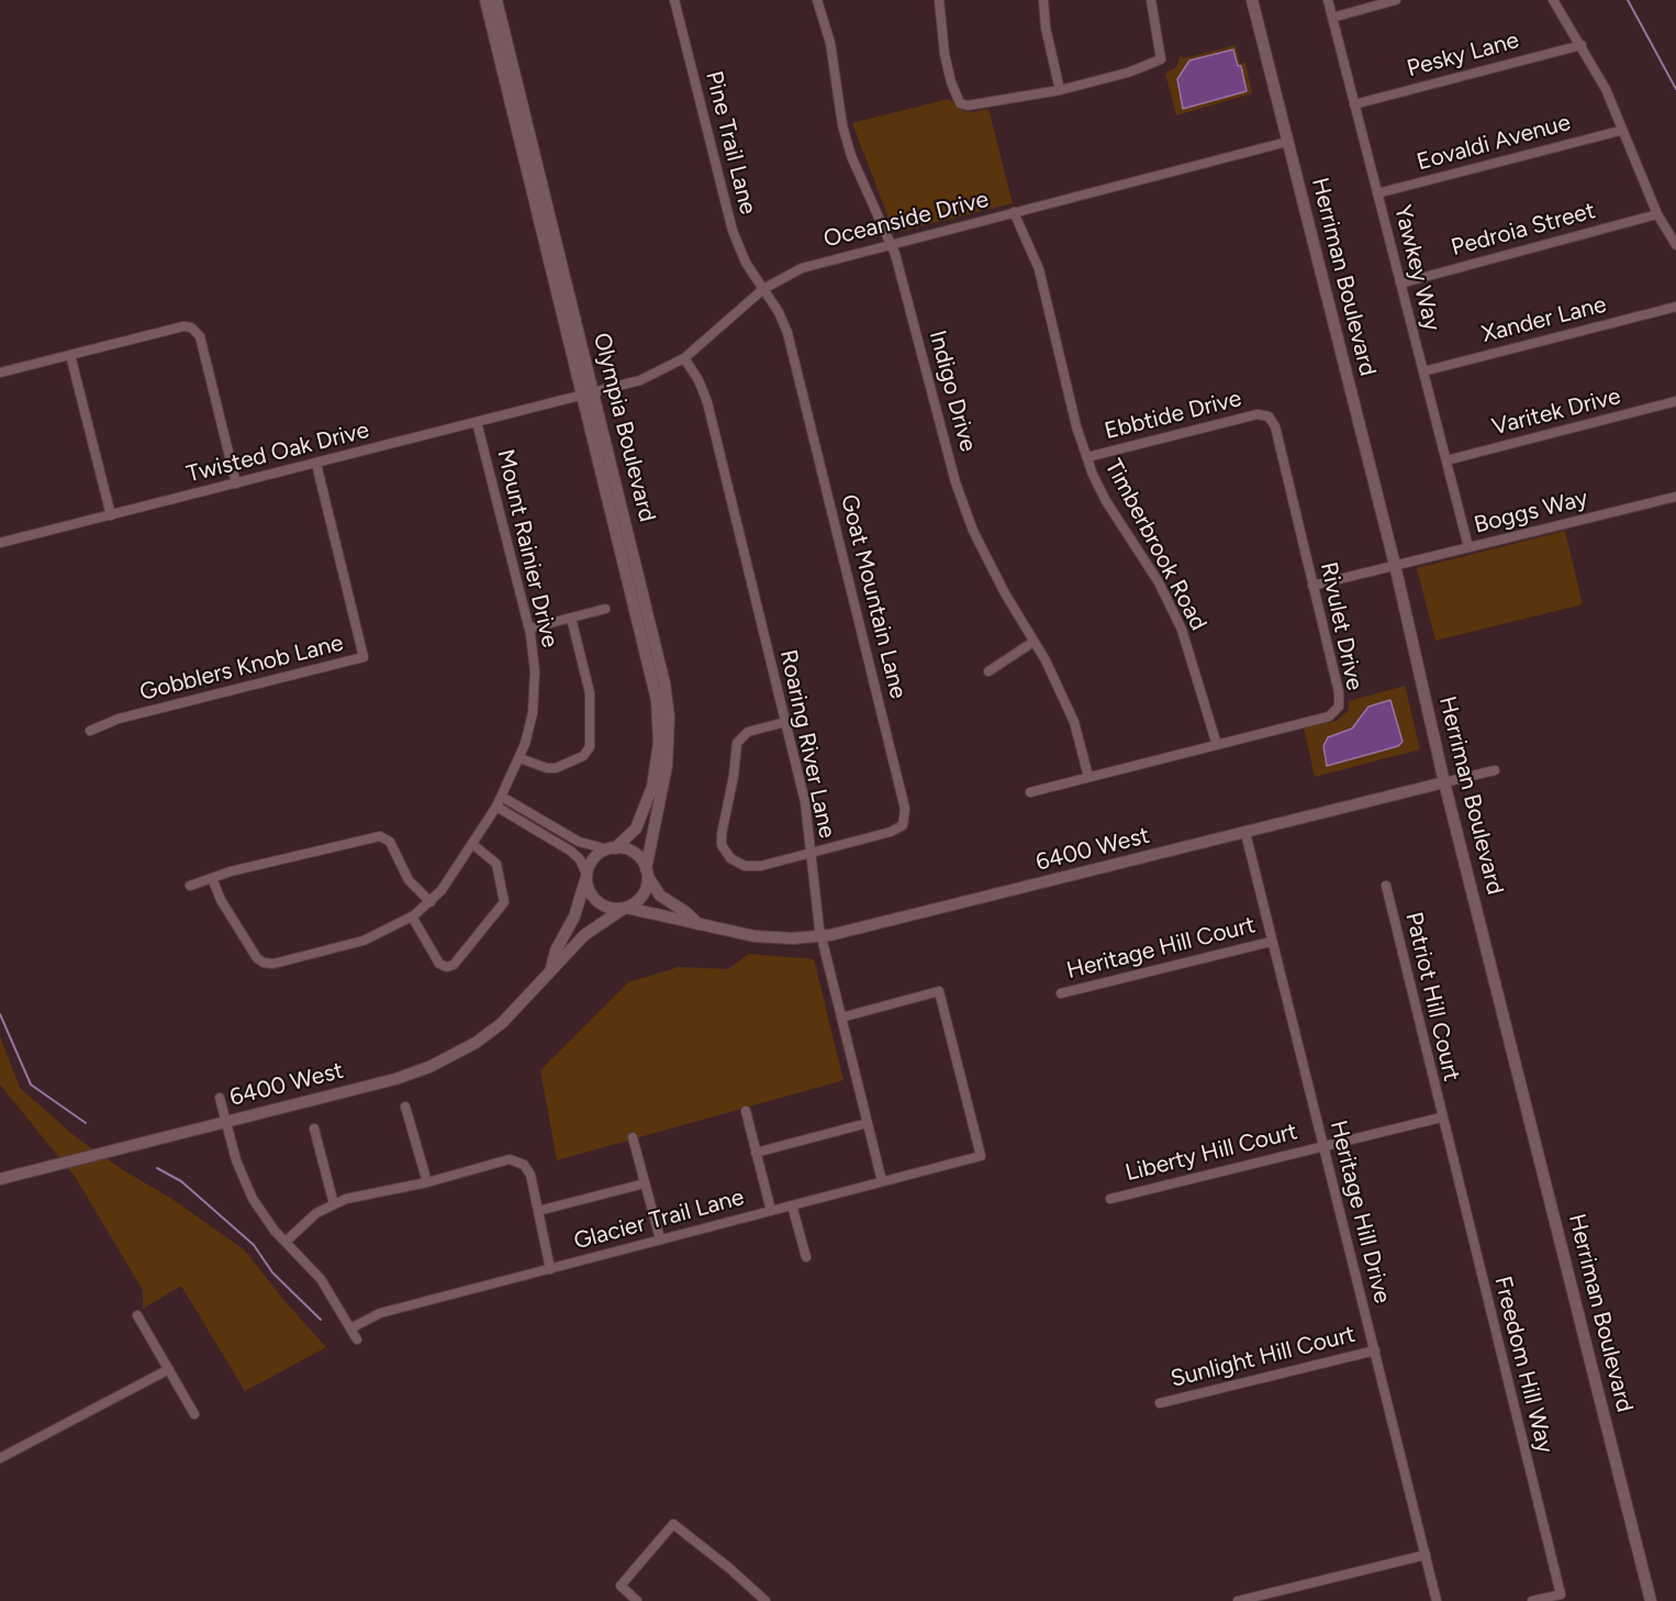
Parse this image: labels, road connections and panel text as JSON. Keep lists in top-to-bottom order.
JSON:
{
  "streets": {
    "street": [
      "Pesky Lane",
      "Pine Trail Lane",
      "Eovaldi Avenue",
      "Oceanside Drive",
      "Pedroia Street",
      "Yawkey Way",
      "Herriman Boulevard",
      "Xander Lane",
      "Indigo Drive",
      "Varitek Drive",
      "Ebbtide Drive",
      "Olympia Boulevard",
      "Twisted Oak Drive",
      "Boggs Way",
      "Timberbrook Road",
      "Mount Rainier Drive",
      "Goat Mountain Lane",
      "Rivulet Drive",
      "Gobblers Knob Lane",
      "Roaring River Lane",
      "6400 West",
      "Heritage Hill Court",
      "Patriot Hill Court",
      "Liberty Hill Court",
      "Heritage Hill Drive",
      "Glacier Trail Lane",
      "Sunlight Hill Court",
      "Freedom Hill Way"
    ]
  },
  "crossings": [
    ["Pesky Lane", "Yawkey Way"],
    ["Pine Trail Lane", "Oceanside Drive"],
    ["Pine Trail Lane", "Goat Mountain Lane"],
    ["Eovaldi Avenue", "Yawkey Way"],
    ["Oceanside Drive", "Herriman Boulevard"],
    ["Oceanside Drive", "Indigo Drive"],
    ["Oceanside Drive", "Olympia Boulevard"],
    ["Oceanside Drive", "Twisted Oak Drive"],
    ["Oceanside Drive", "Timberbrook Road"],
    ["Oceanside Drive", "Goat Mountain Lane"],
    ["Oceanside Drive", "Roaring River Lane"],
    ["Pedroia Street", "Yawkey Way"],
    ["Yawkey Way", "Xander Lane"],
    ["Yawkey Way", "Varitek Drive"],
    ["Yawkey Way", "Boggs Way"],
    ["Herriman Boulevard", "Boggs Way"],
    ["Herriman Boulevard", "6400 West"],
    ["Indigo Drive", "Rivulet Drive"],
    ["Ebbtide Drive", "Timberbrook Road"],
    ["Ebbtide Drive", "Rivulet Drive"],
    ["Olympia Boulevard", "6400 West"],
    ["Twisted Oak Drive", "Mount Rainier Drive"],
    ["Twisted Oak Drive", "Gobblers Knob Lane"],
    ["Boggs Way", "Rivulet Drive"],
    ["Timberbrook Road", "Rivulet Drive"],
    ["Goat Mountain Lane", "Roaring River Lane"],
    ["Roaring River Lane", "6400 West"],
    ["Roaring River Lane", "Glacier Trail Lane"],
    ["6400 West", "Heritage Hill Drive"],
    ["Heritage Hill Court", "Heritage Hill Drive"],
    ["Patriot Hill Court", "Liberty Hill Court"],
    ["Patriot Hill Court", "Freedom Hill Way"],
    ["Liberty Hill Court", "Heritage Hill Drive"],
    ["Liberty Hill Court", "Freedom Hill Way"],
    ["Heritage Hill Drive", "Sunlight Hill Court"]
  ]
}
